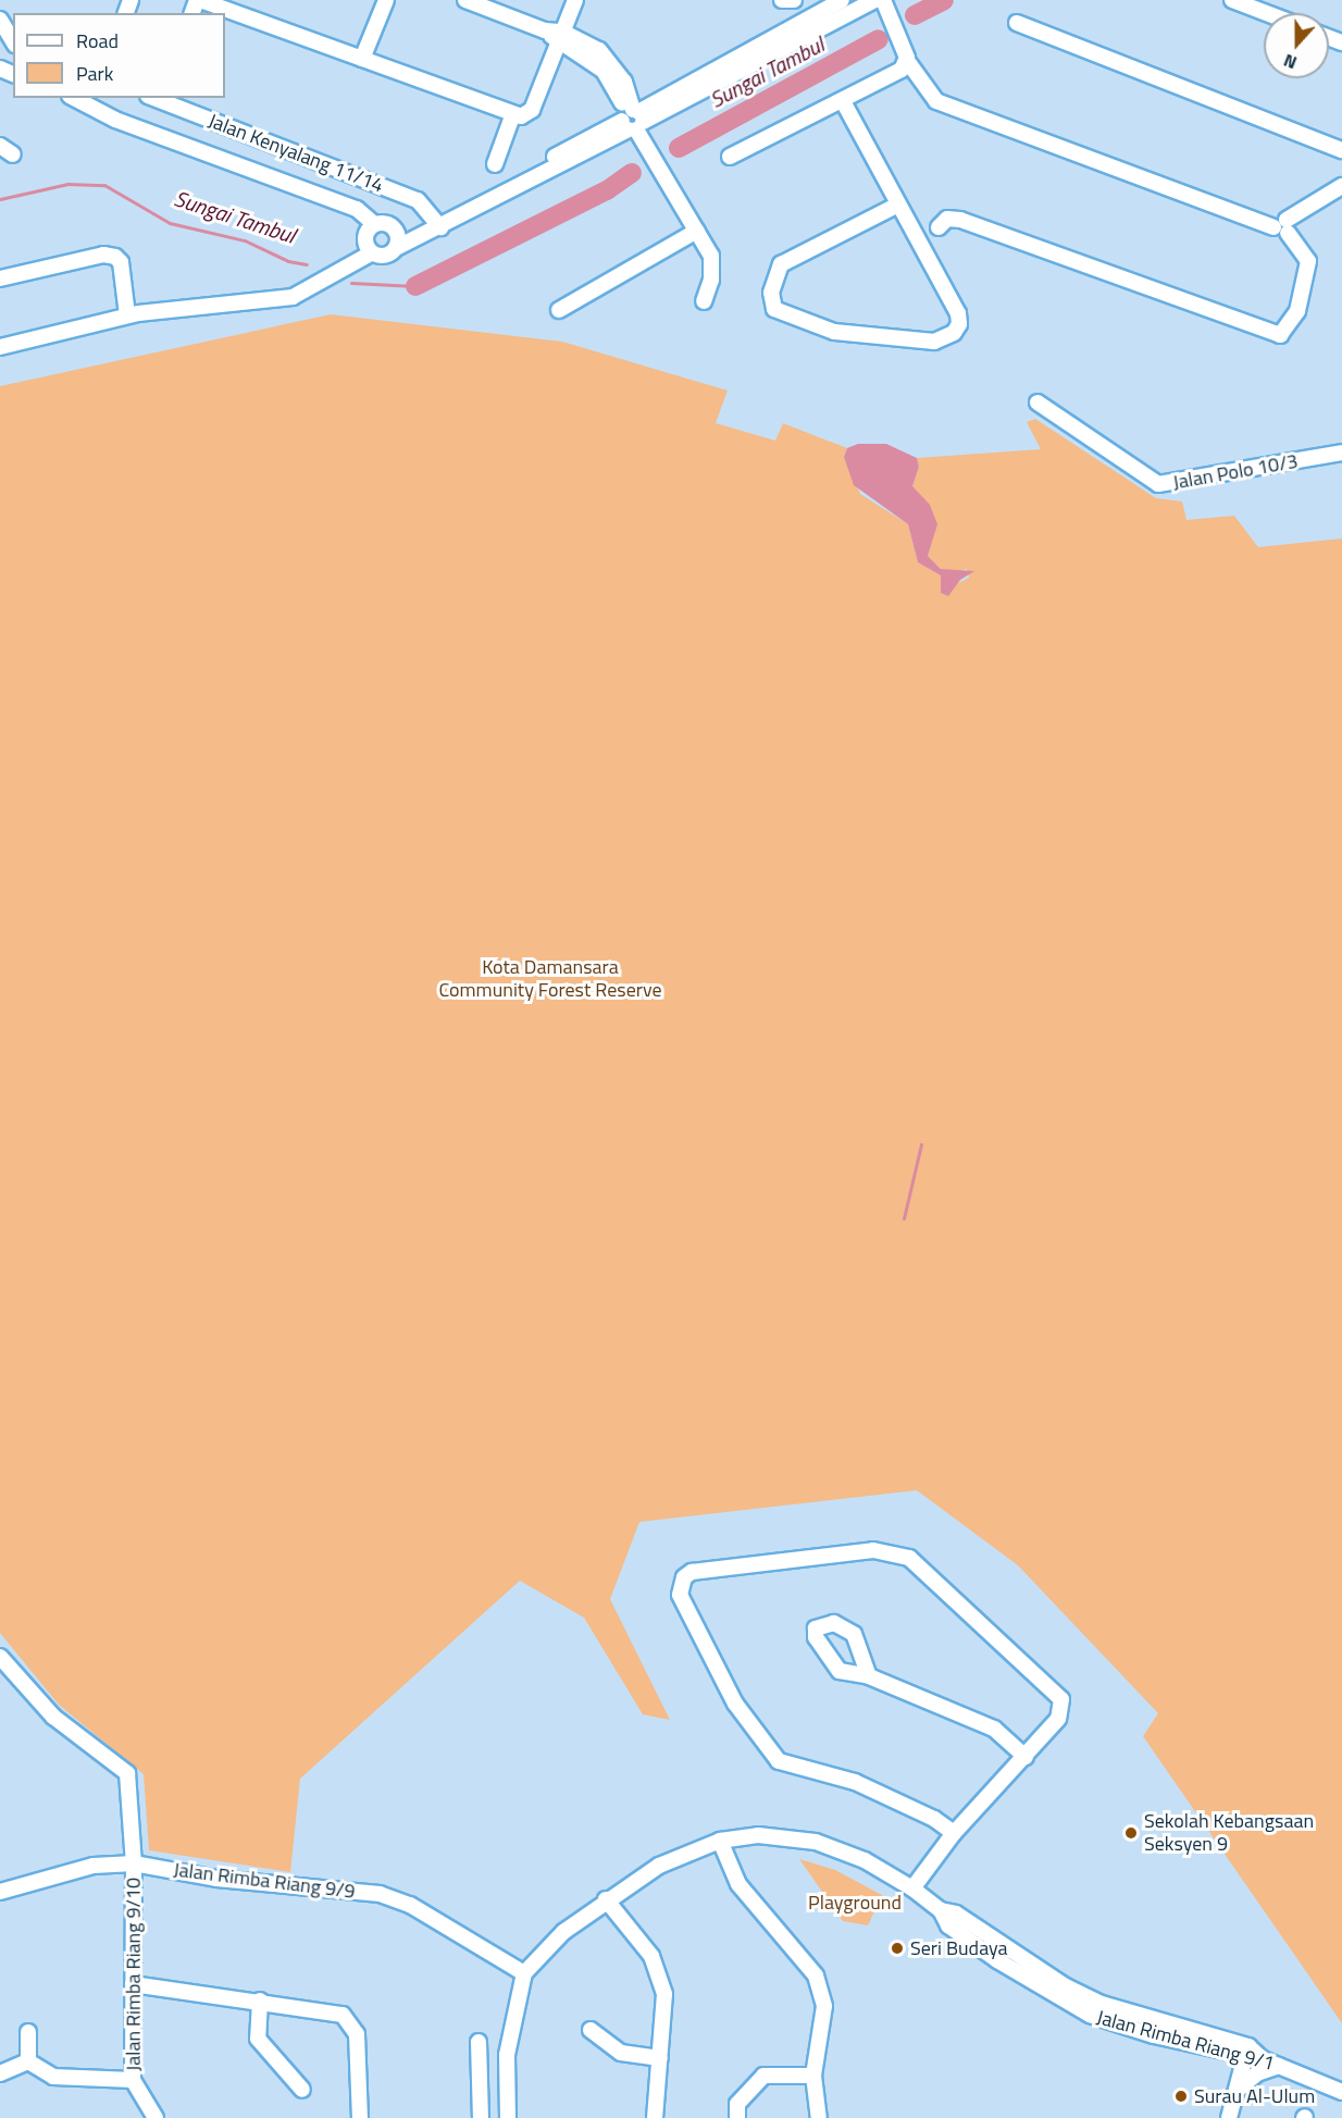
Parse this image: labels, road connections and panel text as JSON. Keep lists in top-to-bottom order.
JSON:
{
  "streets": {
    "street": [
      "Jalan Kenyalang 11/14",
      "Jalan Polo 10/3",
      "Jalan Rimba Riang 9/9",
      "Jalan Rimba Riang 9/10",
      "Jalan Rimba Riang 9/1"
    ]
  },
  "crossings": [
    ["Jalan Rimba Riang 9/9", "Jalan Rimba Riang 9/10"],
    ["Jalan Rimba Riang 9/9", "Jalan Rimba Riang 9/1"]
  ],
  "water": ["Sungai Tambul"],
  "parks": ["Kota Damansara Community Forest Reserve", "Playground"],
  "places": ["Sekolah Kebangsaan Seksyen 9", "Seri Budaya", "Surau Al-Ulum"],
  "legend": ["Road", "Park"],
  "north": "bottom"
}
